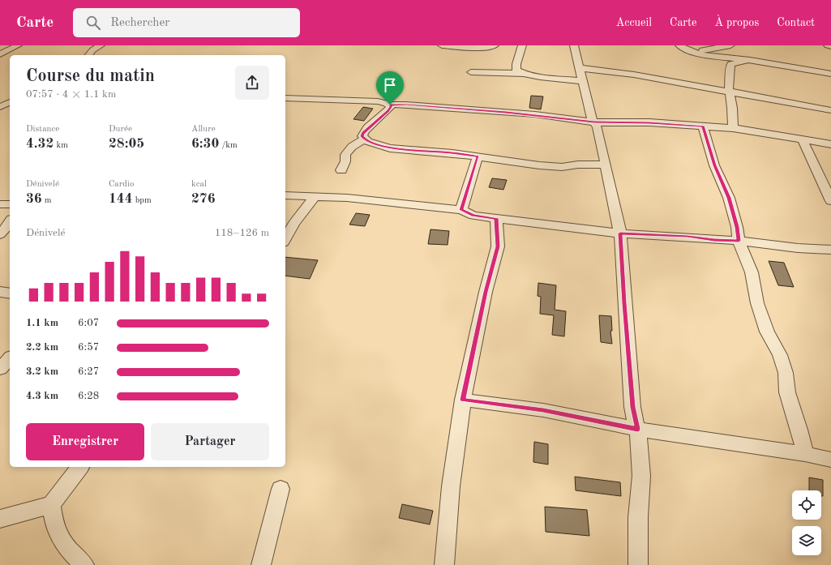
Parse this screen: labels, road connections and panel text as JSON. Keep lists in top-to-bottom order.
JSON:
{
  "page": {
    "header": "Carte",
    "search": "Rechercher",
    "nav": [
      "Accueil",
      "Carte",
      "À propos",
      "Contact"
    ],
    "heading": ["Course du matin", "07:57 · 4 × 1.1 km"],
    "stats": [
      ["Distance", "4.32 km"],
      ["Durée", "28:05"],
      ["Allure", "6:30 /km"],
      ["Dénivelé", "36 m"],
      ["Cardio", "144 bpm"],
      ["kcal", "276"]
    ],
    "chart": ["Dénivelé", "118–126 m"],
    "list": [
      {
        "name": "1.1 km",
        "note": "6:07"
      },
      {
        "name": "2.2 km",
        "note": "6:57"
      },
      {
        "name": "3.2 km",
        "note": "6:27"
      },
      {
        "name": "4.3 km",
        "note": "6:28"
      }
    ],
    "buttons": ["Enregistrer", "Partager"]
  }
}
